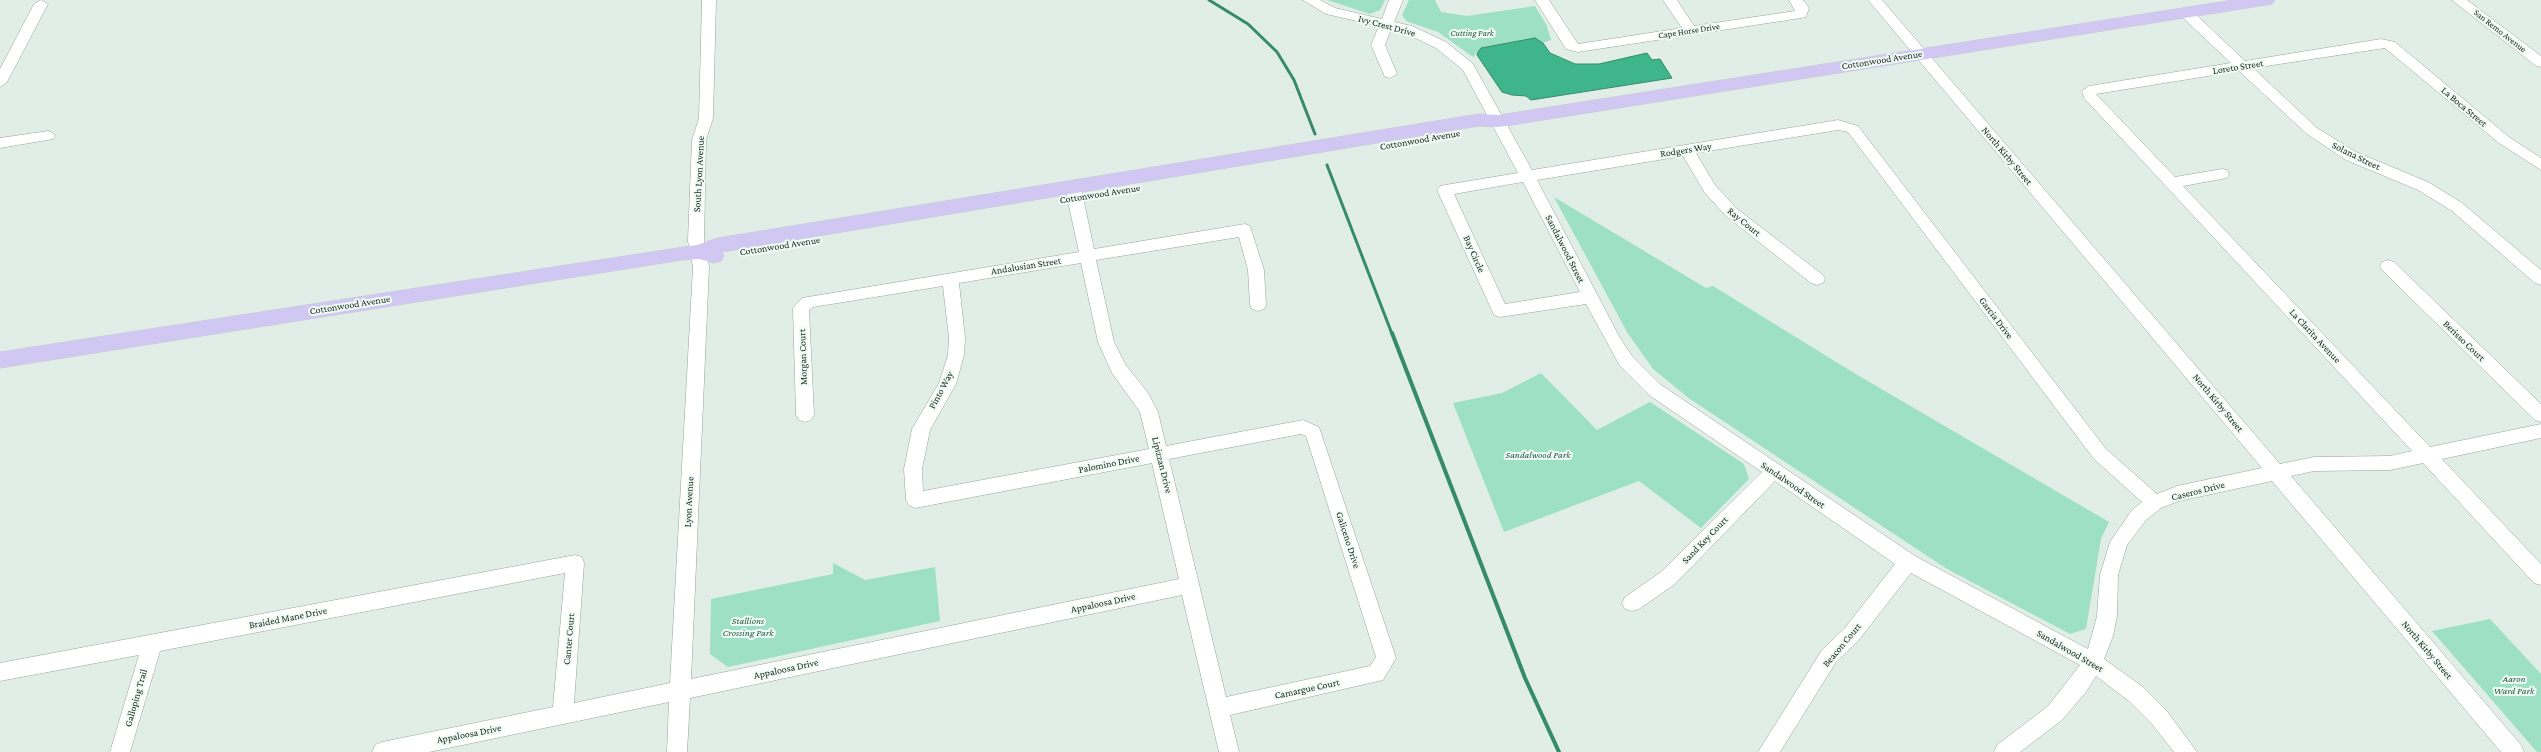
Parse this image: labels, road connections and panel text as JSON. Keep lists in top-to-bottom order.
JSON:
{
  "streets": {
    "main road": ["Cottonwood Avenue"],
    "street": [
      "Ivy Crest Drive",
      "Cape Horse Drive",
      "San Remo Avenue",
      "Loreto Street",
      "La Boca Street",
      "Rodgers Way",
      "North Kirby Street",
      "Solana Street",
      "South Lyon Avenue",
      "Ray Court",
      "Sandalwood Street",
      "Bay Circle",
      "Andalusian Street",
      "Garcia Drive",
      "La Clarita Avenue",
      "Berisso Court",
      "Morgan Court",
      "Pinto Way",
      "Palomino Drive",
      "Lipizzan Drive",
      "Caseros Drive",
      "Lyon Avenue",
      "Galiceno Drive",
      "Sand Key Court",
      "Appaloosa Drive",
      "Braided Mane Drive",
      "Canter Court",
      "Beacon Court",
      "Camargue Court",
      "Galloping Trail"
    ]
  },
  "crossings": [
    ["Ivy Crest Drive", "Cottonwood Avenue"],
    ["Ivy Crest Drive", "Sandalwood Street"],
    ["Cottonwood Avenue", "North Kirby Street"],
    ["Cottonwood Avenue", "Solana Street"],
    ["Cottonwood Avenue", "South Lyon Avenue"],
    ["Cottonwood Avenue", "Sandalwood Street"],
    ["Cottonwood Avenue", "Lipizzan Drive"],
    ["Cottonwood Avenue", "Lyon Avenue"],
    ["Loreto Street", "La Boca Street"],
    ["Loreto Street", "Solana Street"],
    ["Loreto Street", "La Clarita Avenue"],
    ["Rodgers Way", "Ray Court"],
    ["Rodgers Way", "Sandalwood Street"],
    ["Rodgers Way", "Bay Circle"],
    ["Rodgers Way", "Garcia Drive"],
    ["North Kirby Street", "Caseros Drive"],
    ["South Lyon Avenue", "Lyon Avenue"],
    ["Sandalwood Street", "Bay Circle"],
    ["Sandalwood Street", "Caseros Drive"],
    ["Sandalwood Street", "Sand Key Court"],
    ["Sandalwood Street", "Beacon Court"],
    ["Andalusian Street", "Morgan Court"],
    ["Andalusian Street", "Pinto Way"],
    ["Andalusian Street", "Lipizzan Drive"],
    ["Garcia Drive", "Caseros Drive"],
    ["La Clarita Avenue", "Caseros Drive"],
    ["Pinto Way", "Palomino Drive"],
    ["Palomino Drive", "Lipizzan Drive"],
    ["Palomino Drive", "Galiceno Drive"],
    ["Lipizzan Drive", "Appaloosa Drive"],
    ["Lipizzan Drive", "Camargue Court"],
    ["Lyon Avenue", "Appaloosa Drive"],
    ["Galiceno Drive", "Camargue Court"],
    ["Appaloosa Drive", "Canter Court"],
    ["Braided Mane Drive", "Canter Court"],
    ["Braided Mane Drive", "Galloping Trail"]
  ],
  "parks": [
    "Cutting Park",
    "Sandalwood Park",
    "Stallions Crossing Park",
    "Aaron Ward Park"
  ]
}
